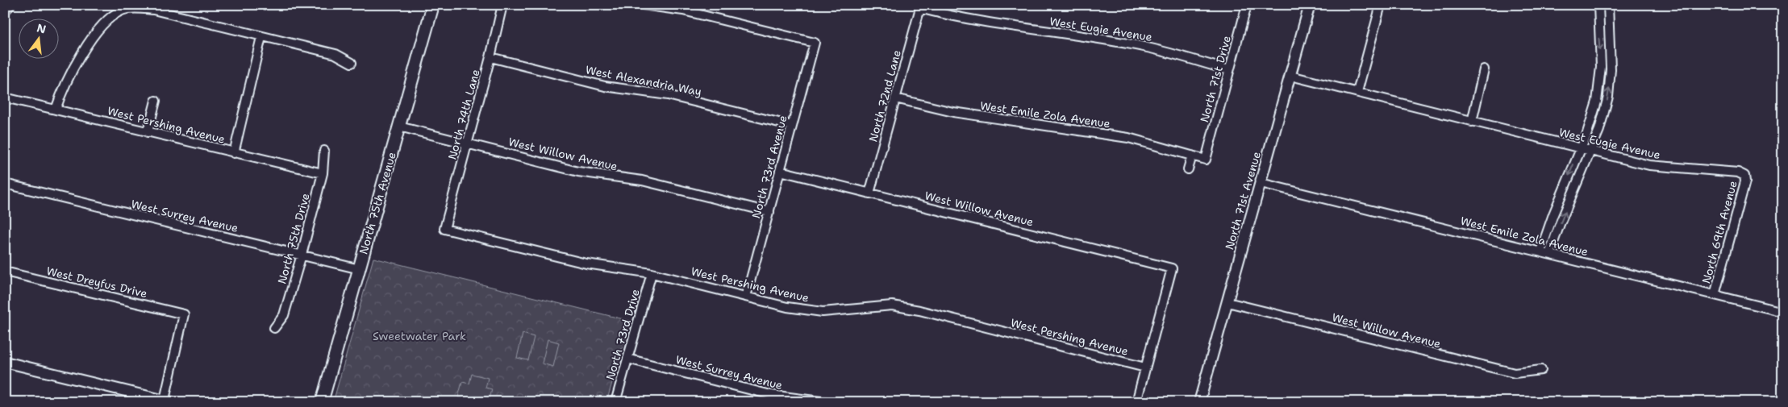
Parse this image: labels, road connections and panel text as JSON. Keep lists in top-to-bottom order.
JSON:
{
  "streets": {
    "main road": ["North 75th Avenue"],
    "street": [
      "West Eugie Avenue",
      "North 71st Drive",
      "West Alexandria Way",
      "North 72nd Lane",
      "North 74th Lane",
      "West Emile Zola Avenue",
      "West Pershing Avenue",
      "West Willow Avenue",
      "North 73rd Avenue",
      "North 71st Avenue",
      "West Surrey Avenue",
      "North 69th Avenue",
      "North 75th Drive",
      "West Dreyfus Drive",
      "North 73rd Drive"
    ]
  },
  "crossings": [
    ["West Eugie Avenue", "North 71st Drive"],
    ["West Eugie Avenue", "North 72nd Lane"],
    ["West Eugie Avenue", "North 71st Avenue"],
    ["West Eugie Avenue", "North 69th Avenue"],
    ["North 71st Drive", "West Emile Zola Avenue"],
    ["West Alexandria Way", "North 74th Lane"],
    ["West Alexandria Way", "North 73rd Avenue"],
    ["North 72nd Lane", "West Emile Zola Avenue"],
    ["North 72nd Lane", "West Willow Avenue"],
    ["North 74th Lane", "West Pershing Avenue"],
    ["North 74th Lane", "West Willow Avenue"],
    ["West Emile Zola Avenue", "North 71st Avenue"],
    ["West Emile Zola Avenue", "North 69th Avenue"],
    ["West Pershing Avenue", "West Willow Avenue"],
    ["West Pershing Avenue", "North 73rd Avenue"],
    ["West Pershing Avenue", "North 75th Drive"],
    ["West Pershing Avenue", "North 73rd Drive"],
    ["West Willow Avenue", "North 73rd Avenue"],
    ["West Willow Avenue", "North 71st Avenue"],
    ["West Willow Avenue", "North 75th Avenue"],
    ["North 75th Avenue", "West Surrey Avenue"],
    ["West Surrey Avenue", "North 75th Drive"],
    ["West Surrey Avenue", "North 73rd Drive"]
  ],
  "parks": ["Sweetwater Park"],
  "north": "top"
}
